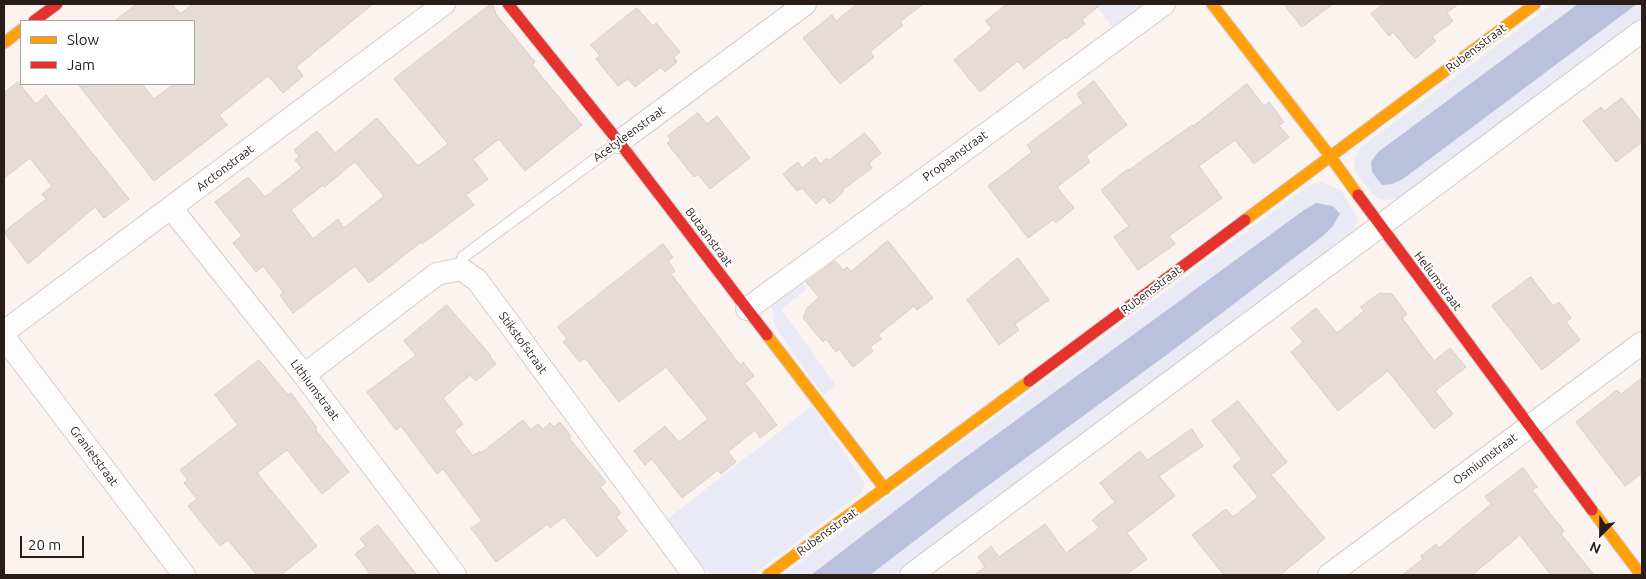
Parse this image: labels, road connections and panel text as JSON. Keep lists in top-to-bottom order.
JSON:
{
  "streets": {
    "street": [
      "Rubensstraat",
      "Acetyleenstraat",
      "Propaanstraat",
      "Arctonstraat",
      "Butaanstraat",
      "Heliumstraat",
      "Stikstofstraat",
      "Lithiumstraat",
      "Granietstraat",
      "Osmiumstraat"
    ]
  },
  "crossings": [
    ["Rubensstraat", "Butaanstraat"],
    ["Rubensstraat", "Heliumstraat"],
    ["Acetyleenstraat", "Butaanstraat"],
    ["Acetyleenstraat", "Stikstofstraat"],
    ["Propaanstraat", "Butaanstraat"],
    ["Arctonstraat", "Lithiumstraat"],
    ["Heliumstraat", "Osmiumstraat"]
  ],
  "legend": ["Slow", "Jam"],
  "scale_bar": "20 m",
  "north": "bottom left"
}
